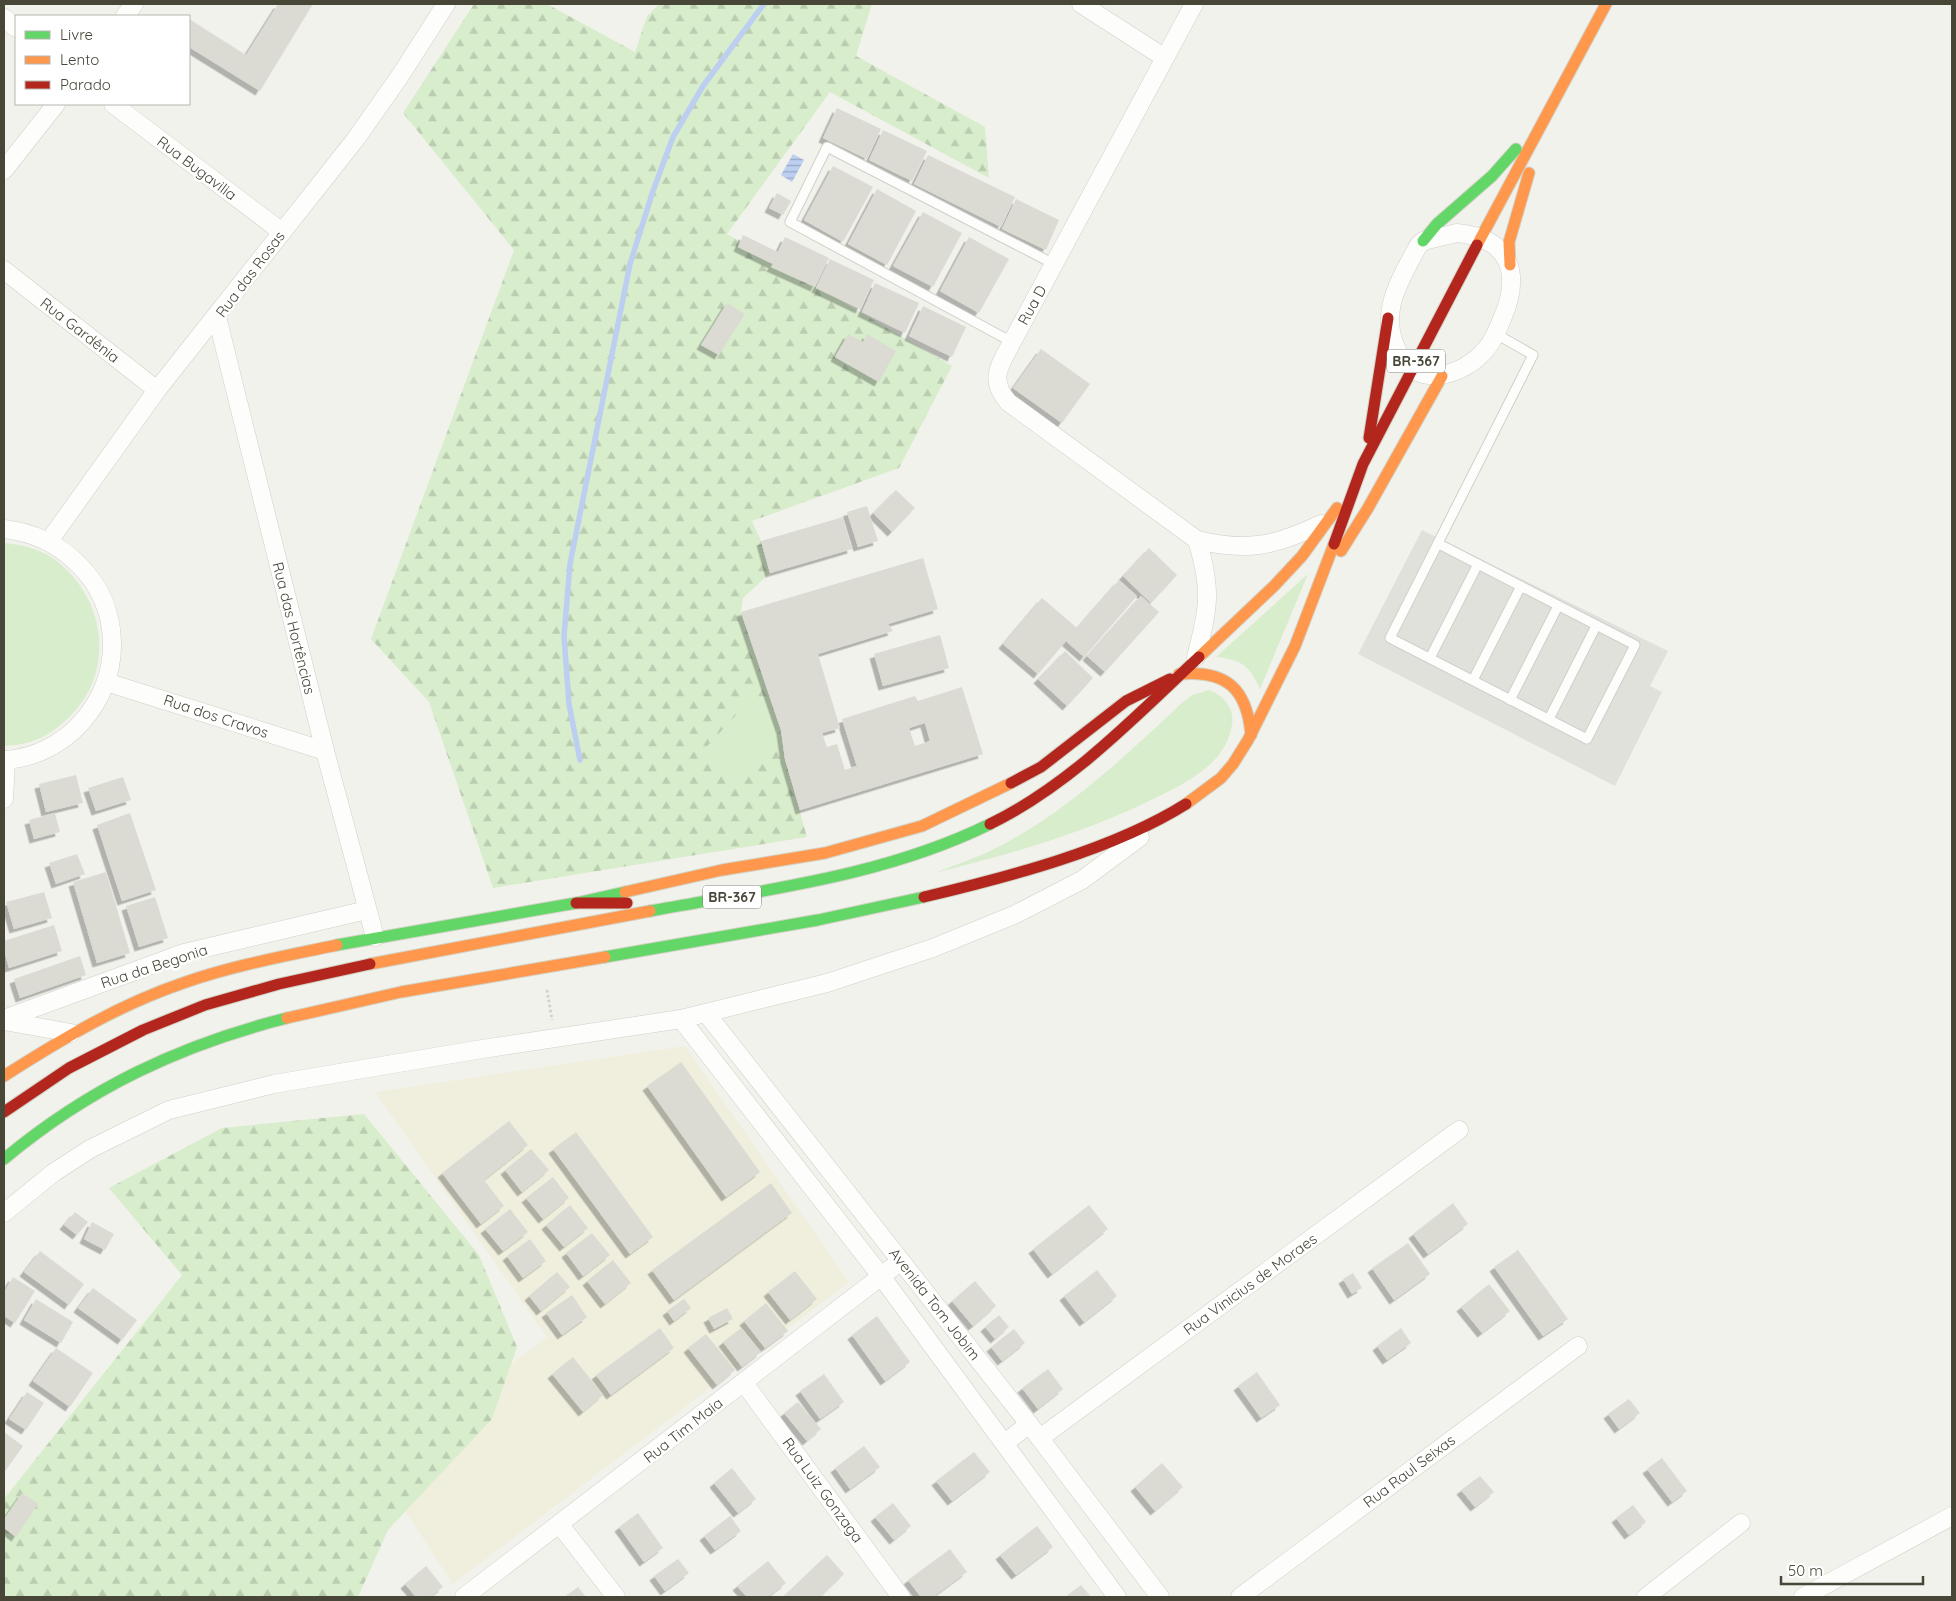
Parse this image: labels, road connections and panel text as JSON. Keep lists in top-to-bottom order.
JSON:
{
  "streets": {
    "main road": ["BR-367"],
    "street": [
      "Rua Bugavilia",
      "Rua das Rosas",
      "Rua D",
      "Rua Gardênia",
      "Rua das Hortências",
      "Rua dos Cravos",
      "Rua da Begonia",
      "Rua Vinicius de Moraes",
      "Avenida Tom Jobim",
      "Rua Tim Maia",
      "Rua Raul Seixas",
      "Rua Luiz Gonzaga"
    ]
  },
  "crossings": [
    ["Rua Bugavilia", "Rua das Rosas"],
    ["Rua das Rosas", "Rua Gardênia"],
    ["Rua das Rosas", "Rua das Hortências"],
    ["Rua D", "BR-367"],
    ["Rua das Hortências", "Rua dos Cravos"],
    ["Rua das Hortências", "Rua da Begonia"],
    ["Rua Vinicius de Moraes", "Avenida Tom Jobim"],
    ["Avenida Tom Jobim", "Rua Tim Maia"],
    ["Rua Tim Maia", "Rua Luiz Gonzaga"]
  ],
  "legend": ["Livre", "Lento", "Parado"],
  "scale_bar": "50 m"
}
